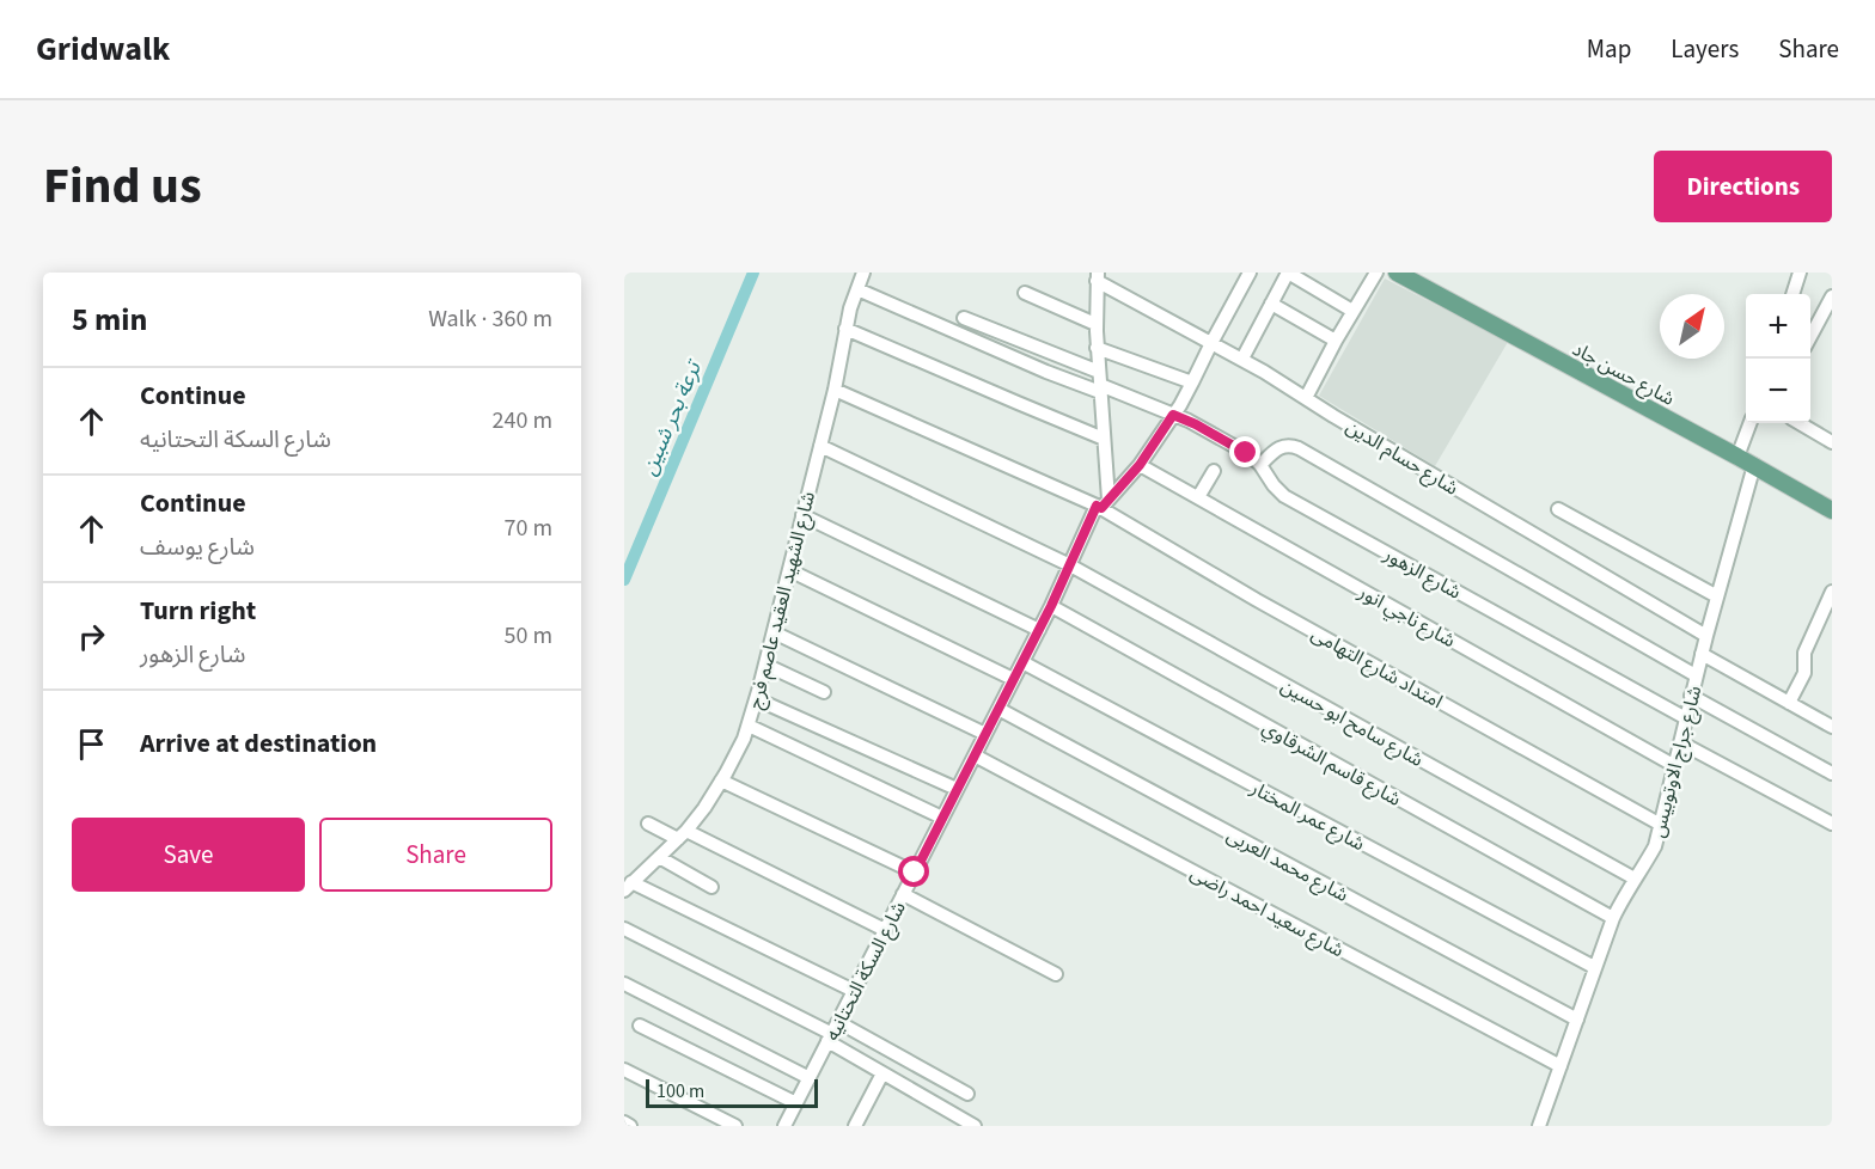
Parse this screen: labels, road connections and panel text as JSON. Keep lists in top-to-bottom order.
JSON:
{
  "streets": {
    "main road": ["شارع حسن جاد"],
    "street": [
      "شارع حسام الدين",
      "شارع الزهور",
      "شارع الشهيد العقيد عاصم فرج",
      "شارع ناجي انور",
      "امتداد شارع التهامى",
      "شارع سامح ابو حسين",
      "شارع جراج الاوتوبيس",
      "شارع قاسم الشرقاوي",
      "شارع عمر المختار",
      "شارع محمد العربى",
      "شارع سعيد احمد راضى",
      "شارع السكة التحتانيه"
    ]
  },
  "crossings": [
    ["شارع حسن جاد", "شارع جراج الاوتوبيس"],
    ["شارع حسام الدين", "شارع جراج الاوتوبيس"],
    ["شارع الزهور", "شارع جراج الاوتوبيس"],
    ["شارع الشهيد العقيد عاصم فرج", "امتداد شارع التهامى"],
    ["شارع الشهيد العقيد عاصم فرج", "شارع سامح ابو حسين"],
    ["شارع ناجي انور", "شارع جراج الاوتوبيس"],
    ["امتداد شارع التهامى", "شارع جراج الاوتوبيس"],
    ["امتداد شارع التهامى", "شارع السكة التحتانيه"],
    ["شارع سامح ابو حسين", "شارع جراج الاوتوبيس"],
    ["شارع سامح ابو حسين", "شارع السكة التحتانيه"],
    ["شارع جراج الاوتوبيس", "شارع قاسم الشرقاوي"],
    ["شارع جراج الاوتوبيس", "شارع عمر المختار"],
    ["شارع جراج الاوتوبيس", "شارع محمد العربى"],
    ["شارع جراج الاوتوبيس", "شارع سعيد احمد راضى"],
    ["شارع قاسم الشرقاوي", "شارع السكة التحتانيه"],
    ["شارع عمر المختار", "شارع السكة التحتانيه"],
    ["شارع محمد العربى", "شارع السكة التحتانيه"],
    ["شارع سعيد احمد راضى", "شارع السكة التحتانيه"]
  ],
  "water": ["ترعة بحر شبين"],
  "scale_bar": "100 m",
  "north": "top right",
  "page": {
    "header": "Gridwalk",
    "nav": ["Map", "Layers", "Share"],
    "title": "Find us",
    "buttons": [
      "Directions",
      ["Save", "Share"]
    ],
    "heading": ["5 min", "Walk · 360 m"],
    "map_buttons": ["+", "−"],
    "list": [
      ["Continue", "شارع السكة التحتانيه", "240 m"],
      ["Continue", "شارع يوسف", "70 m"],
      ["Turn right", "شارع الزهور", "50 m"],
      "Arrive at destination"
    ],
    "scale": "100 m"
  }
}
